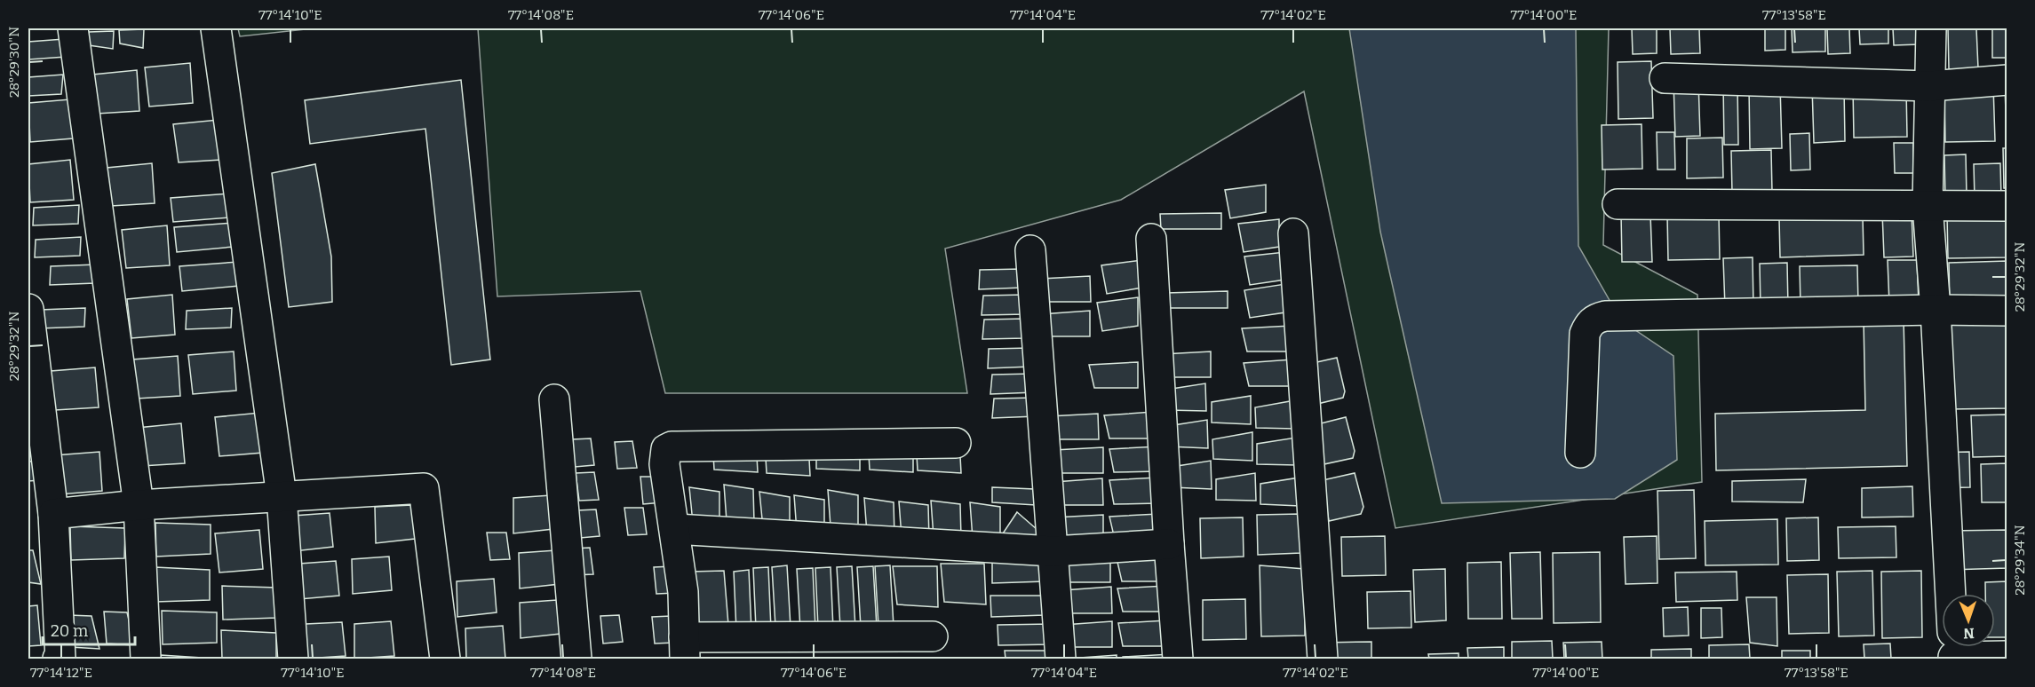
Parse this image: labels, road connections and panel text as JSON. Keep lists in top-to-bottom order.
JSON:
{
  "scale_bar": "20 m",
  "north": "bottom",
  "coordinates": [
    "77°14'10\"E",
    "77°14'08\"E",
    "77°14'06\"E",
    "77°14'04\"E",
    "77°14'02\"E",
    "77°14'00\"E",
    "77°13'58\"E",
    "28°29'30\"N",
    "28°29'32\"N",
    "28°29'34\"N",
    "77°14'12\"E"
  ]
}
